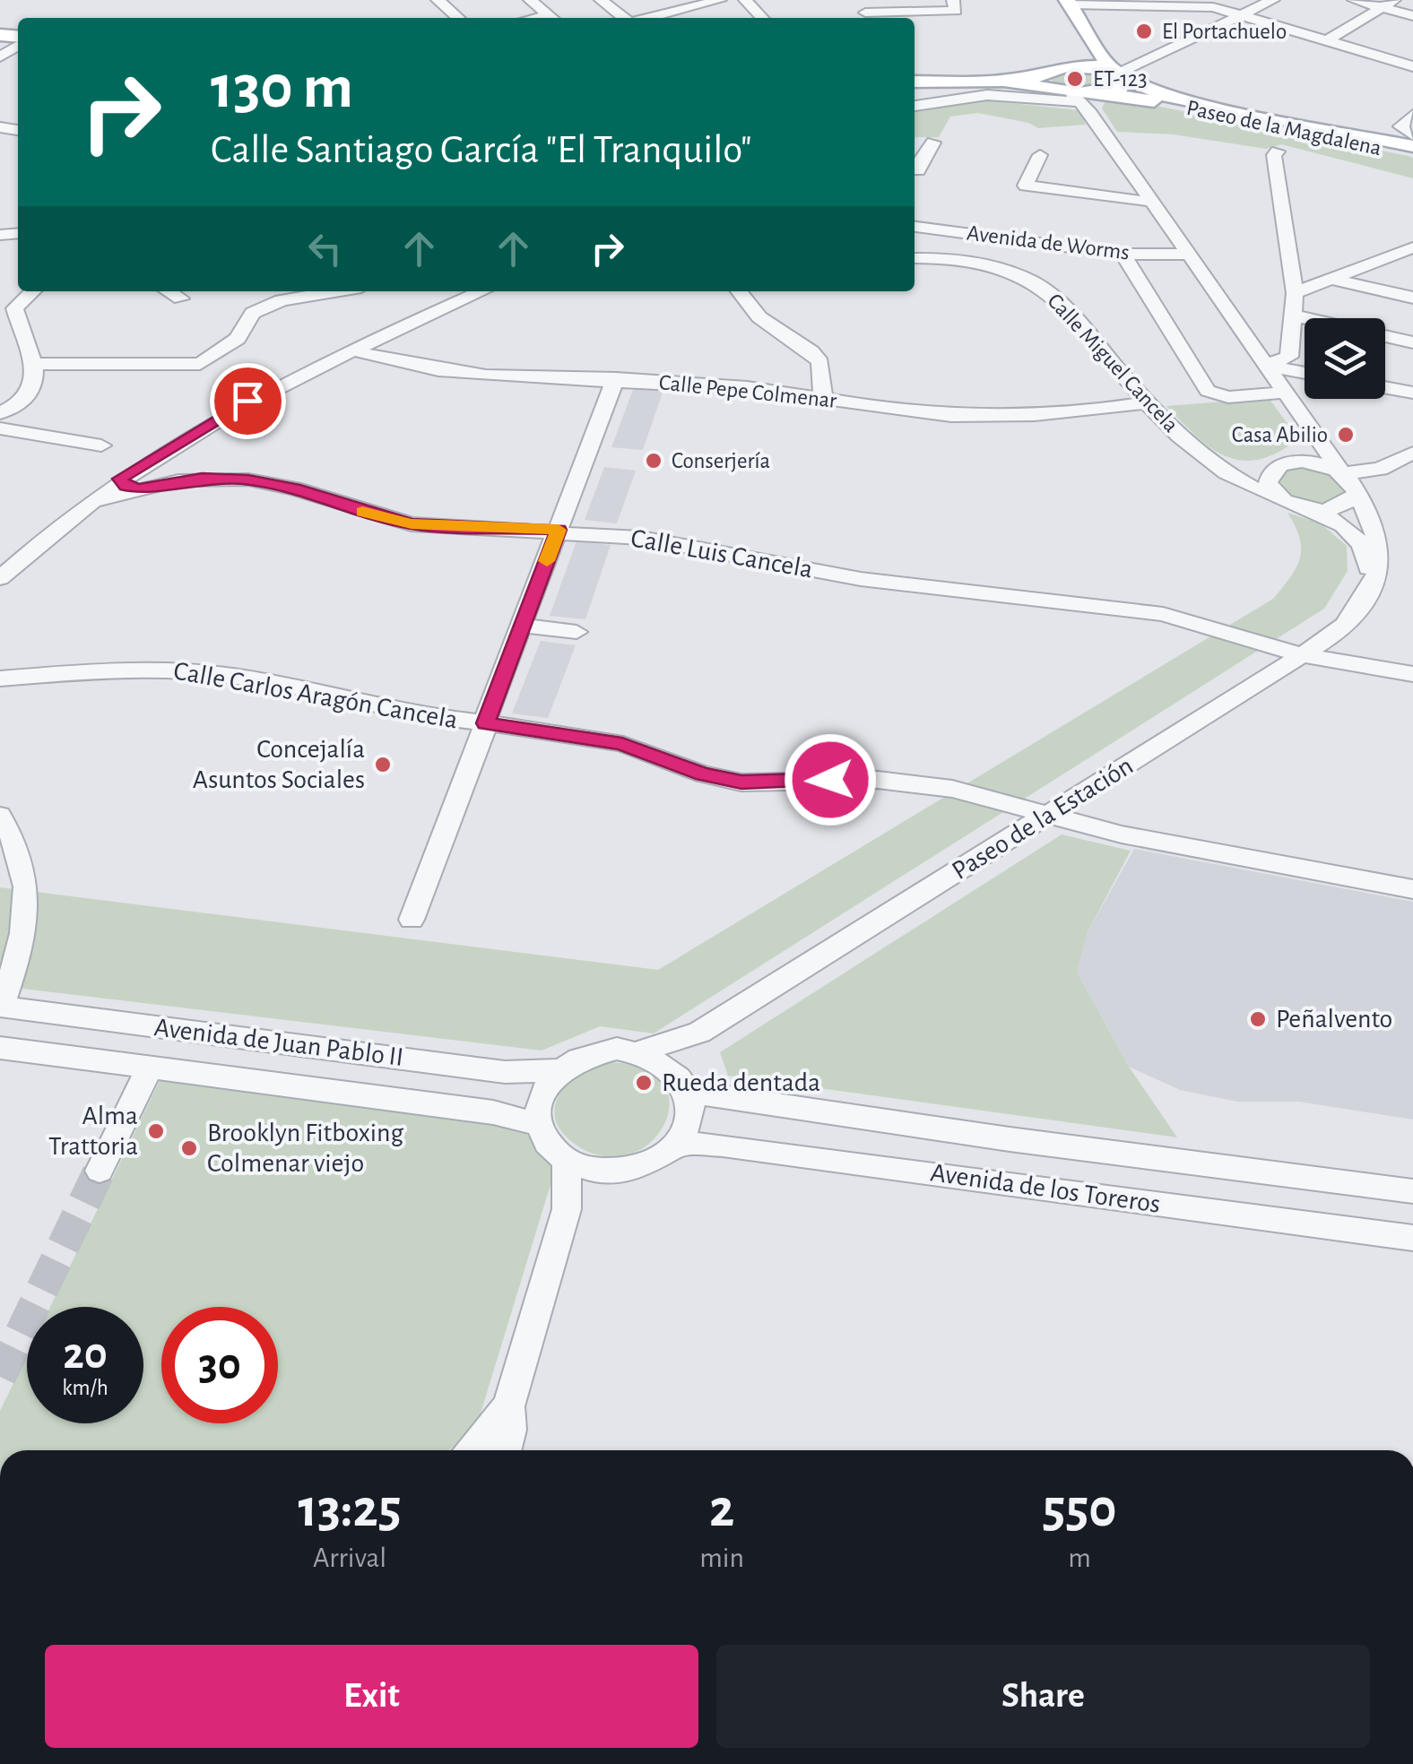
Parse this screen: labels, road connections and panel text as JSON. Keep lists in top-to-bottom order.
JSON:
{
  "streets": {
    "main road": ["Paseo de la Magdalena"],
    "street": [
      "Avenida de Worms",
      "Calle Miguel Cancela",
      "Calle Pepe Colmenar",
      "Calle Luis Cancela",
      "Calle Carlos Aragón Cancela",
      "Paseo de la Estación",
      "Avenida de Juan Pablo II",
      "Avenida de los Toreros"
    ]
  },
  "crossings": [
    ["Calle Miguel Cancela", "Calle Pepe Colmenar"],
    ["Calle Miguel Cancela", "Paseo de la Estación"],
    ["Calle Luis Cancela", "Paseo de la Estación"],
    ["Calle Carlos Aragón Cancela", "Paseo de la Estación"],
    ["Paseo de la Estación", "Avenida de Juan Pablo II"],
    ["Paseo de la Estación", "Avenida de los Toreros"],
    ["Avenida de Juan Pablo II", "Avenida de los Toreros"]
  ],
  "places": [
    "El Portachuelo",
    "ET-123",
    "Casa Abilio",
    "Conserjería",
    "Concejalía Asuntos Sociales",
    "Peñalvento",
    "Rueda dentada",
    "Alma Trattoria",
    "Brooklyn Fitboxing Colmenar viejo"
  ],
  "page": {
    "turn": ["130 m", "Calle Santiago García \"El Tranquilo\""],
    "speed": "20 km/h",
    "limit": "30",
    "eta": [
      "13:25",
      "Arrival",
      "2",
      "min",
      "550",
      "m"
    ],
    "buttons": ["Exit", "Share"]
  }
}
